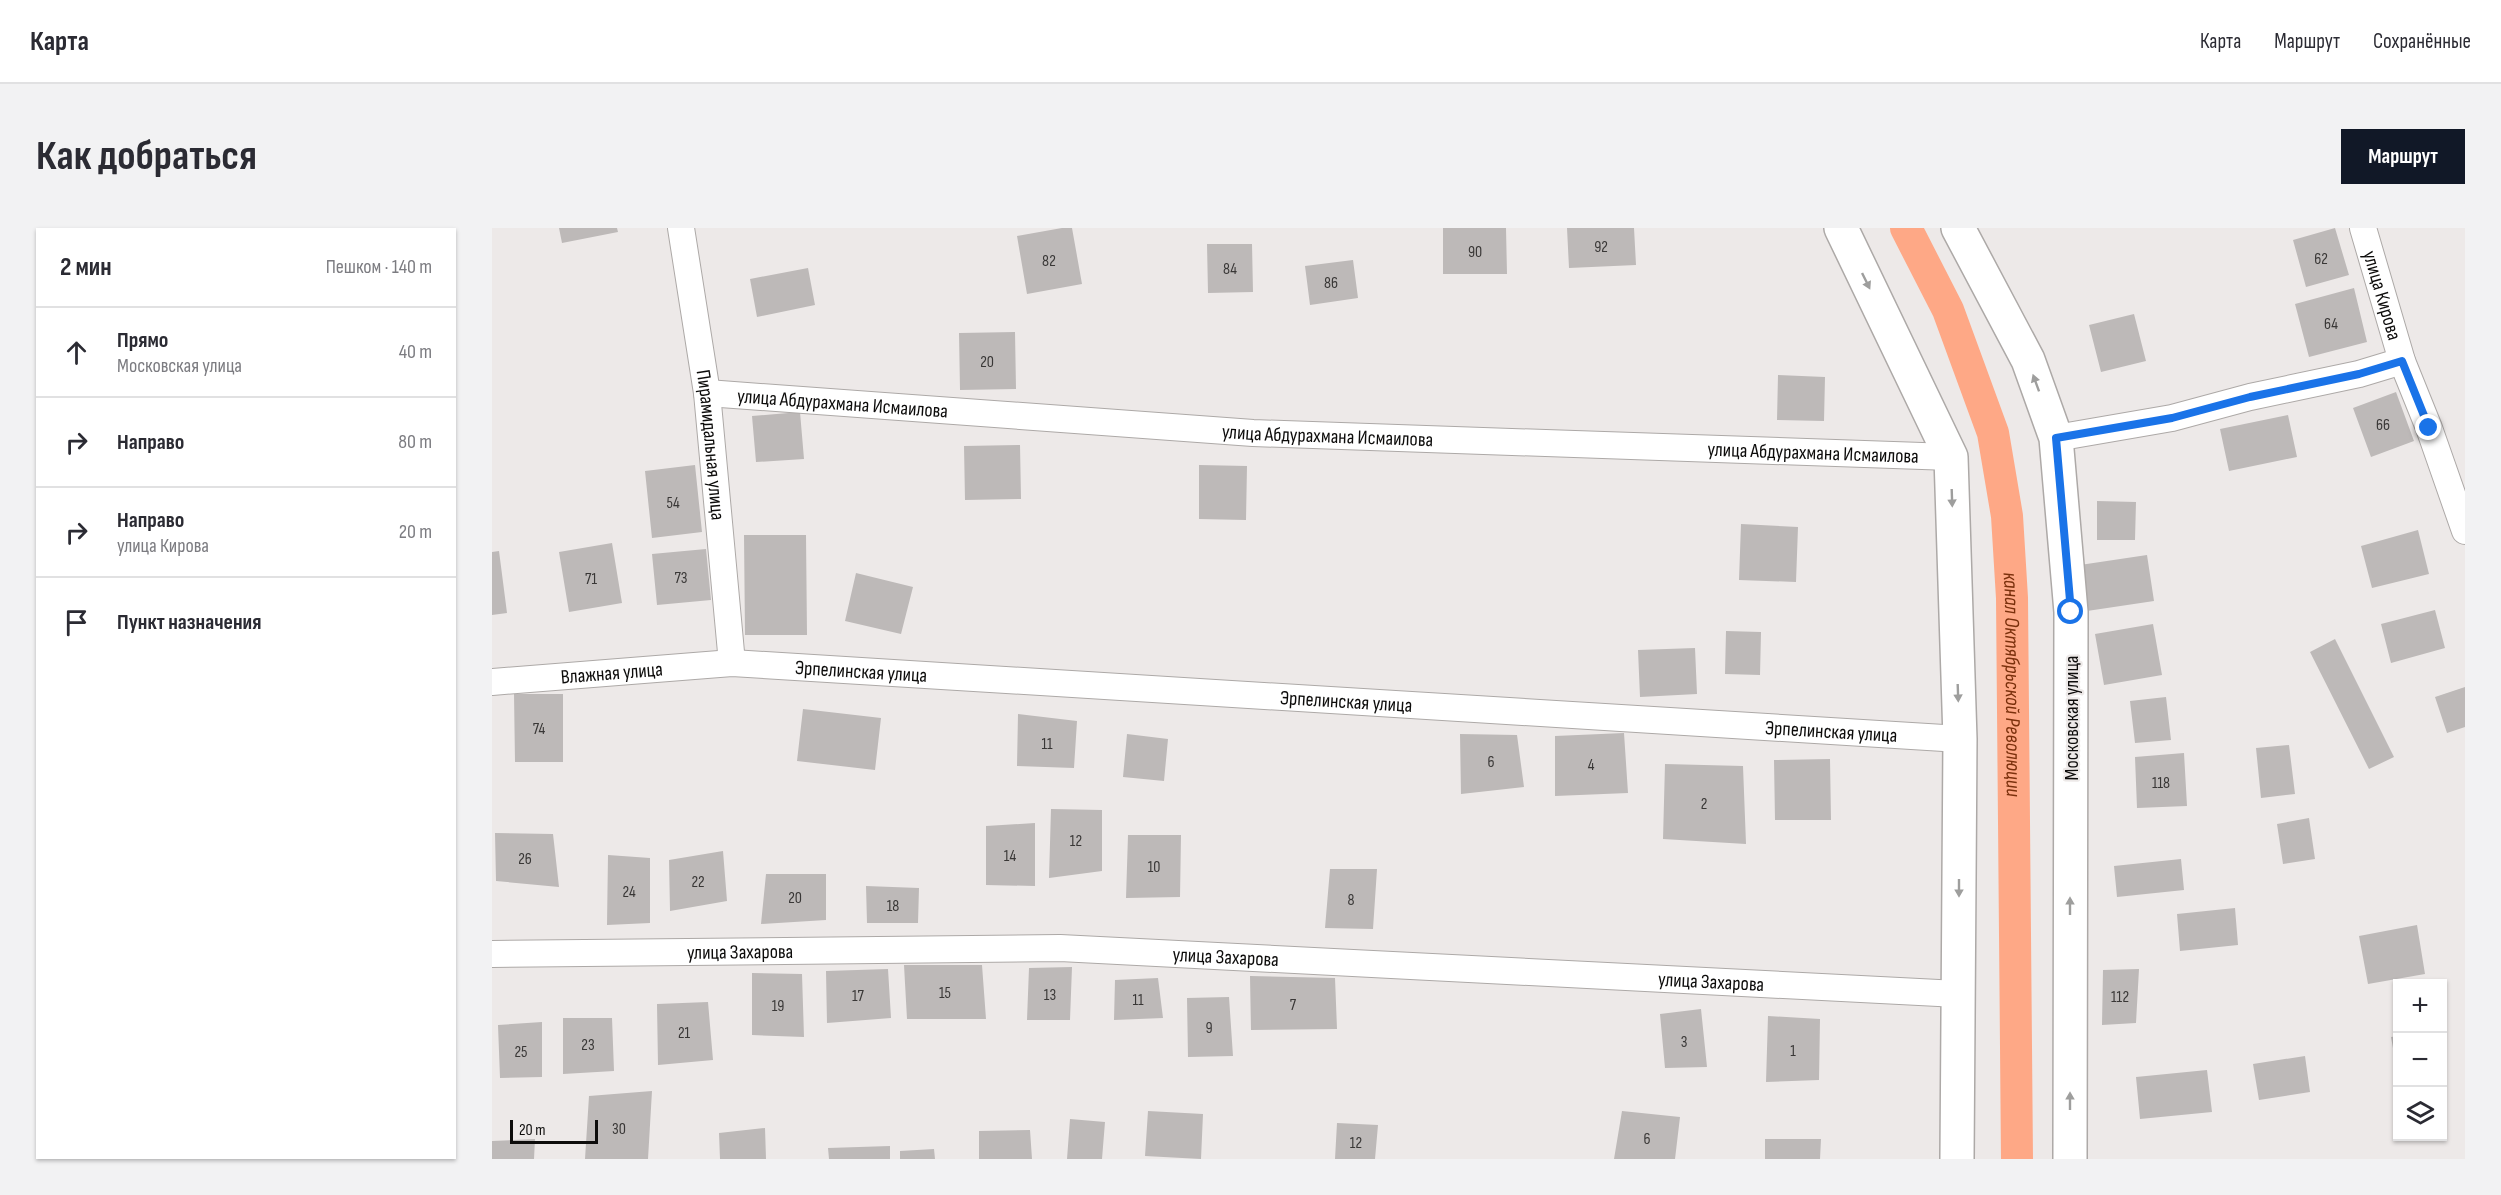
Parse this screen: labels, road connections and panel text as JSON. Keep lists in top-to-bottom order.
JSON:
{
  "streets": {
    "main road": ["Московская улица"],
    "street": [
      "улица Кирова",
      "улица Абдурахмана Исмаилова",
      "Пирамидальная улица",
      "Эрпелинская улица",
      "Влажная улица",
      "улица Захарова"
    ]
  },
  "crossings": [
    ["улица Абдурахмана Исмаилова", "Пирамидальная улица"],
    ["Пирамидальная улица", "Эрпелинская улица"],
    ["Пирамидальная улица", "Влажная улица"],
    ["Эрпелинская улица", "Влажная улица"]
  ],
  "water": ["канал Октябрьской Революции"],
  "house_numbers": [
    "92",
    "90",
    "62",
    "82",
    "84",
    "86",
    "64",
    "20",
    "66",
    "54",
    "73",
    "71",
    "74",
    "11",
    "6",
    "4",
    "118",
    "2",
    "12",
    "14",
    "26",
    "10",
    "22",
    "24",
    "20",
    "8",
    "18",
    "15",
    "13",
    "17",
    "112",
    "11",
    "7",
    "19",
    "9",
    "21",
    "3",
    "23",
    "1",
    "25",
    "30",
    "6",
    "12"
  ],
  "scale_bar": "20 m",
  "page": {
    "header": "Карта",
    "nav": ["Карта", "Маршрут", "Сохранённые"],
    "buttons": "Маршрут",
    "title": "Как добраться",
    "heading": ["2 мин", "Пешком · 140 m"],
    "list": [
      ["Прямо", "Московская улица", "40 m"],
      ["Направо", "80 m"],
      ["Направо", "улица Кирова", "20 m"],
      "Пункт назначения"
    ],
    "map_buttons": ["+", "−"],
    "scale": "20 m"
  }
}
